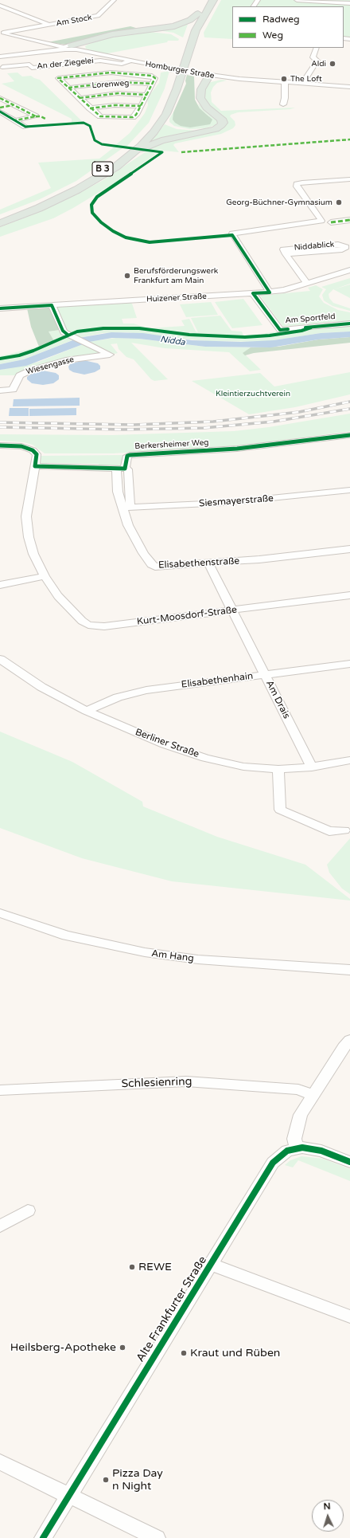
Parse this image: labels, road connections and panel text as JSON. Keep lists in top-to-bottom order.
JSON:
{
  "streets": {
    "highway": ["B 3"],
    "street": [
      "Am Stock",
      "An der Ziegelei",
      "Homburger Straße",
      "Lorenweg",
      "Niddablick",
      "Huizener Straße",
      "Am Sportfeld",
      "Wiesengasse",
      "Berkersheimer Weg",
      "Siesmayerstraße",
      "Elisabethenstraße",
      "Kurt-Moosdorf-Straße",
      "Elisabethenhain",
      "Am Drais",
      "Berliner Straße",
      "Am Hang",
      "Schlesienring",
      "Alte Frankfurter Straße"
    ]
  },
  "crossings": [
    ["Am Stock", "Homburger Straße"],
    ["An der Ziegelei", "Homburger Straße"],
    ["Niddablick", "Huizener Straße"],
    ["Huizener Straße", "Am Sportfeld"],
    ["Huizener Straße", "Wiesengasse"],
    ["Berkersheimer Weg", "Elisabethenstraße"],
    ["Siesmayerstraße", "Elisabethenstraße"],
    ["Elisabethenstraße", "Am Drais"],
    ["Kurt-Moosdorf-Straße", "Am Drais"],
    ["Elisabethenhain", "Am Drais"],
    ["Elisabethenhain", "Berliner Straße"],
    ["Am Drais", "Berliner Straße"]
  ],
  "water": ["Nidda"],
  "parks": ["Kleintierzuchtverein"],
  "places": [
    "Aldi",
    "The Loft",
    "Georg-Büchner-Gymnasium",
    "Berufsförderungswerk Frankfurt am Main",
    "REWE",
    "Heilsberg-Apotheke",
    "Kraut und Rüben",
    "Pizza Day n Night"
  ],
  "legend": ["Radweg", "Weg"],
  "north": "top"
}
